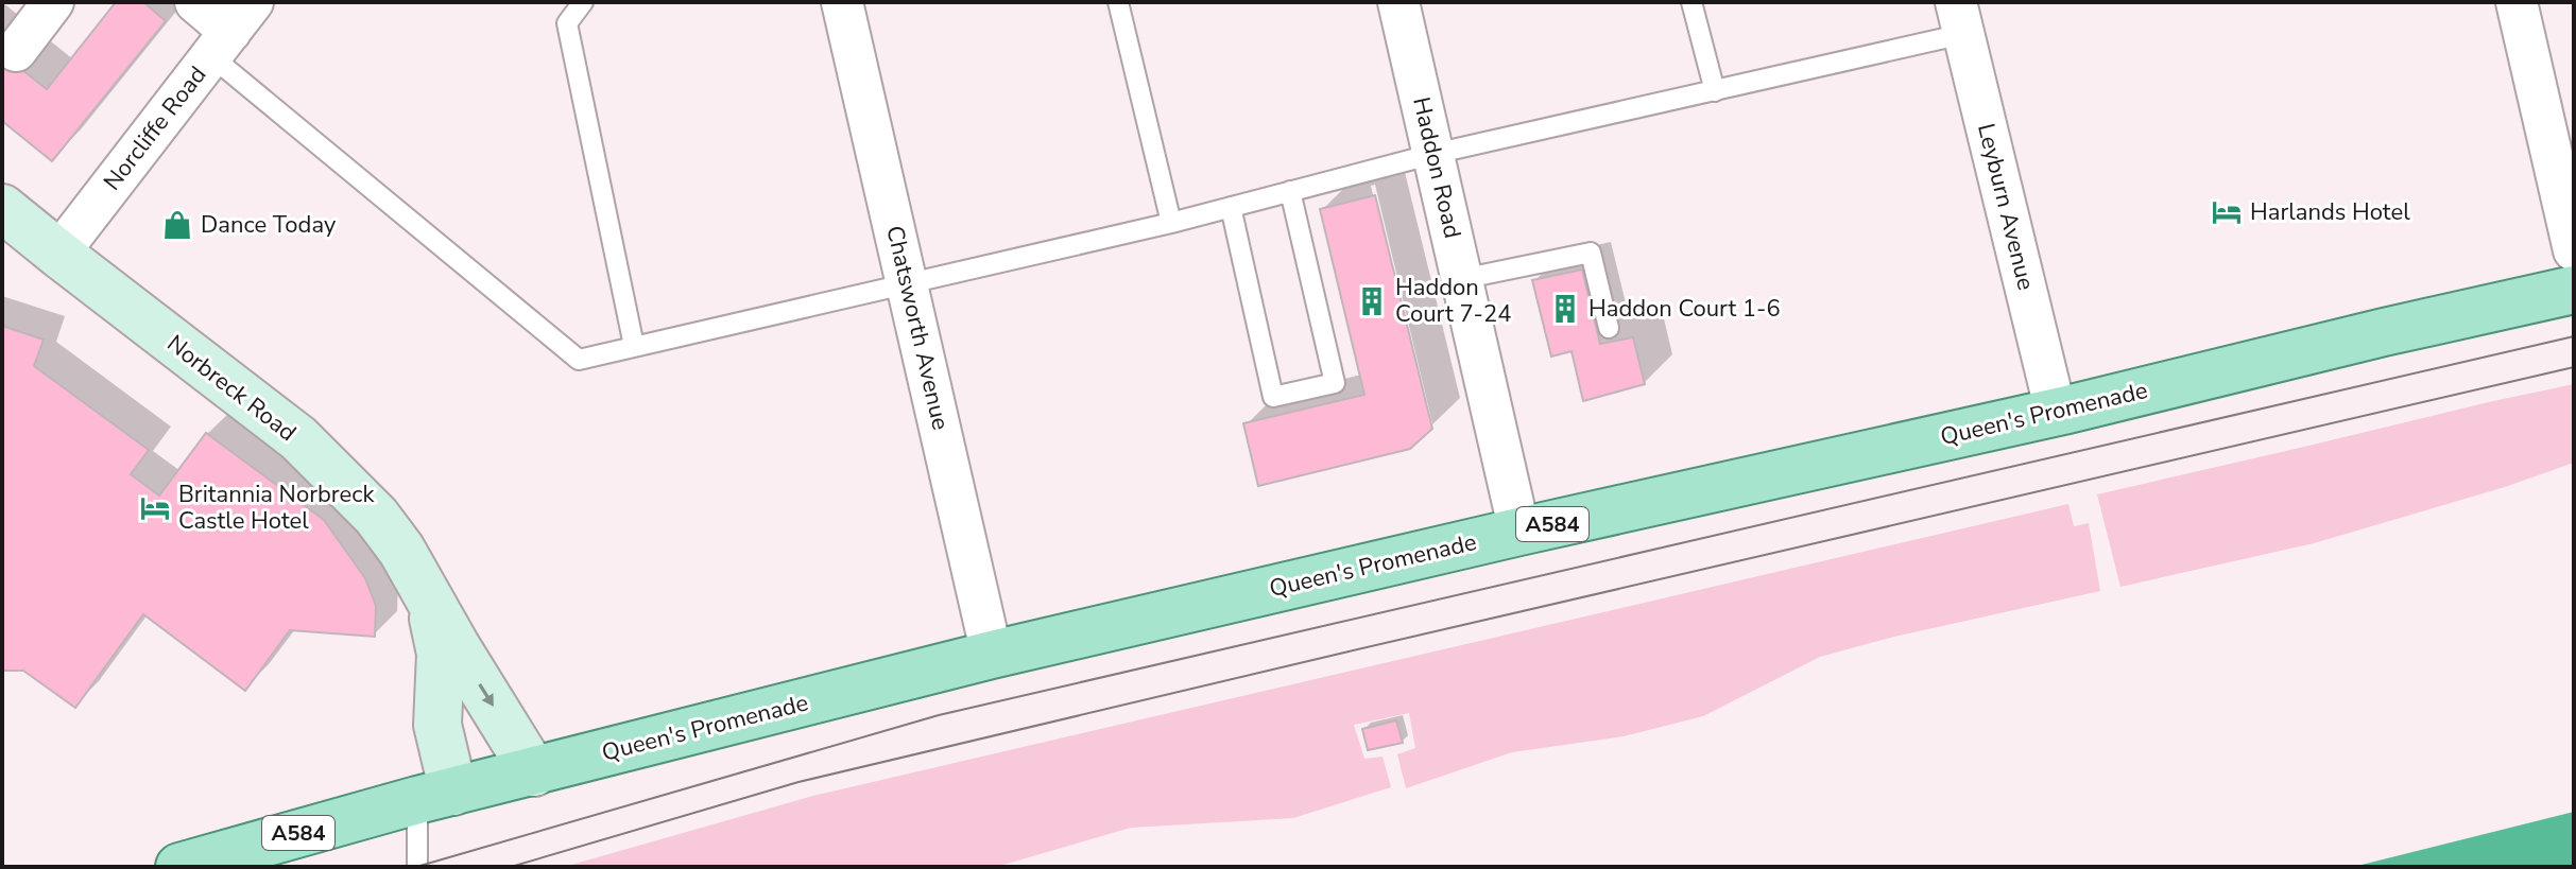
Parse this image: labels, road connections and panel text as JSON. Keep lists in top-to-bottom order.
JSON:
{
  "streets": {
    "main road": ["Queen's Promenade", "A584"],
    "street": [
      "Norcliffe Road",
      "Haddon Road",
      "Leyburn Avenue",
      "Chatsworth Avenue",
      "Norbreck Road"
    ]
  },
  "crossings": [
    ["Norcliffe Road", "Norbreck Road"],
    ["Haddon Road", "Queen's Promenade"],
    ["Leyburn Avenue", "Queen's Promenade"],
    ["Chatsworth Avenue", "Queen's Promenade"],
    ["Norbreck Road", "Queen's Promenade"]
  ],
  "places": {
    "hotel": ["Harlands Hotel", "Britannia Norbreck Castle Hotel"],
    "shop": ["Dance Today"],
    "building": ["Haddon Court 7-24", "Haddon Court 1-6"]
  }
}
